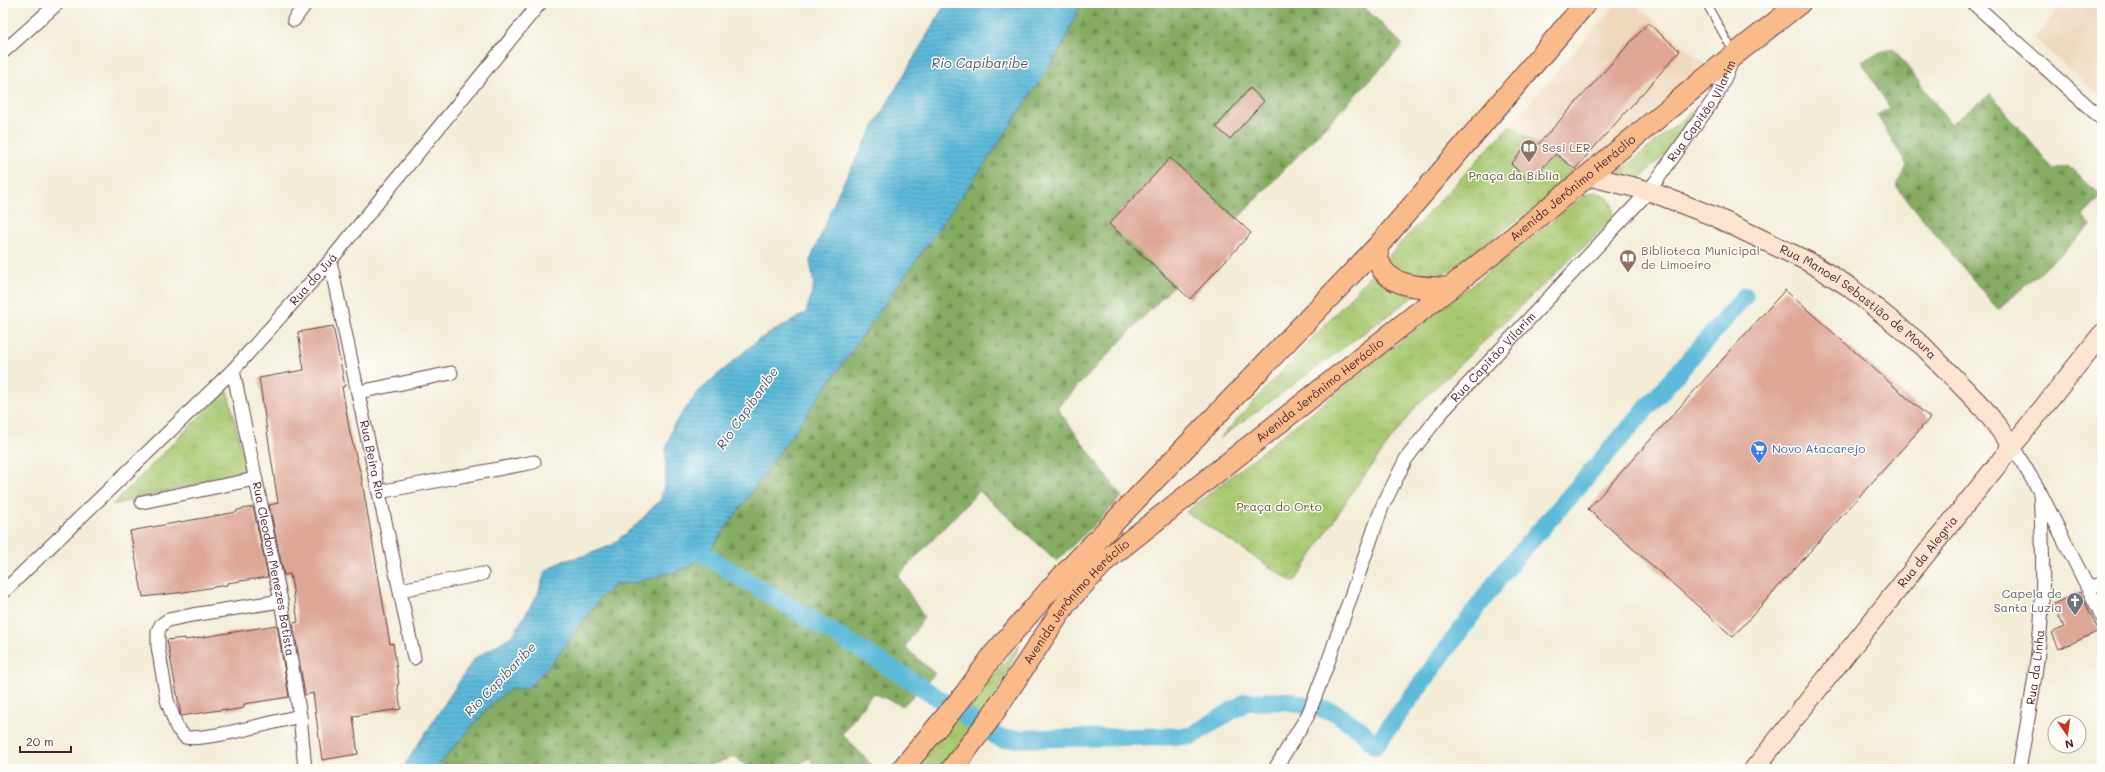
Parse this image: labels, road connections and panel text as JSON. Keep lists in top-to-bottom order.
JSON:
{
  "streets": {
    "main road": ["Avenida Jerônimo Heráclio"],
    "street": [
      "Rua Capitão Vilarim",
      "Rua do Juá",
      "Rua Manoel Sebastião de Moura",
      "Rua Beira Rio",
      "Rua da Alegria",
      "Rua Cleodom Menezes Batista",
      "Rua da Linha"
    ]
  },
  "crossings": [
    ["Rua Capitão Vilarim", "Avenida Jerônimo Heráclio"],
    ["Rua Capitão Vilarim", "Rua Manoel Sebastião de Moura"],
    ["Avenida Jerônimo Heráclio", "Rua Manoel Sebastião de Moura"],
    ["Rua do Juá", "Rua Beira Rio"],
    ["Rua do Juá", "Rua Cleodom Menezes Batista"],
    ["Rua Manoel Sebastião de Moura", "Rua da Alegria"]
  ],
  "water": ["Rio Capibaribe"],
  "parks": ["Praça da Bíblia", "Praça do Orto"],
  "places": {
    "library": ["Sesi LER", "Biblioteca Municipal de Limoeiro"],
    "supermarket": ["Novo Atacarejo"],
    "church": ["Capela de Santa Luzia"]
  },
  "scale_bar": "20 m",
  "north": "bottom"
}
